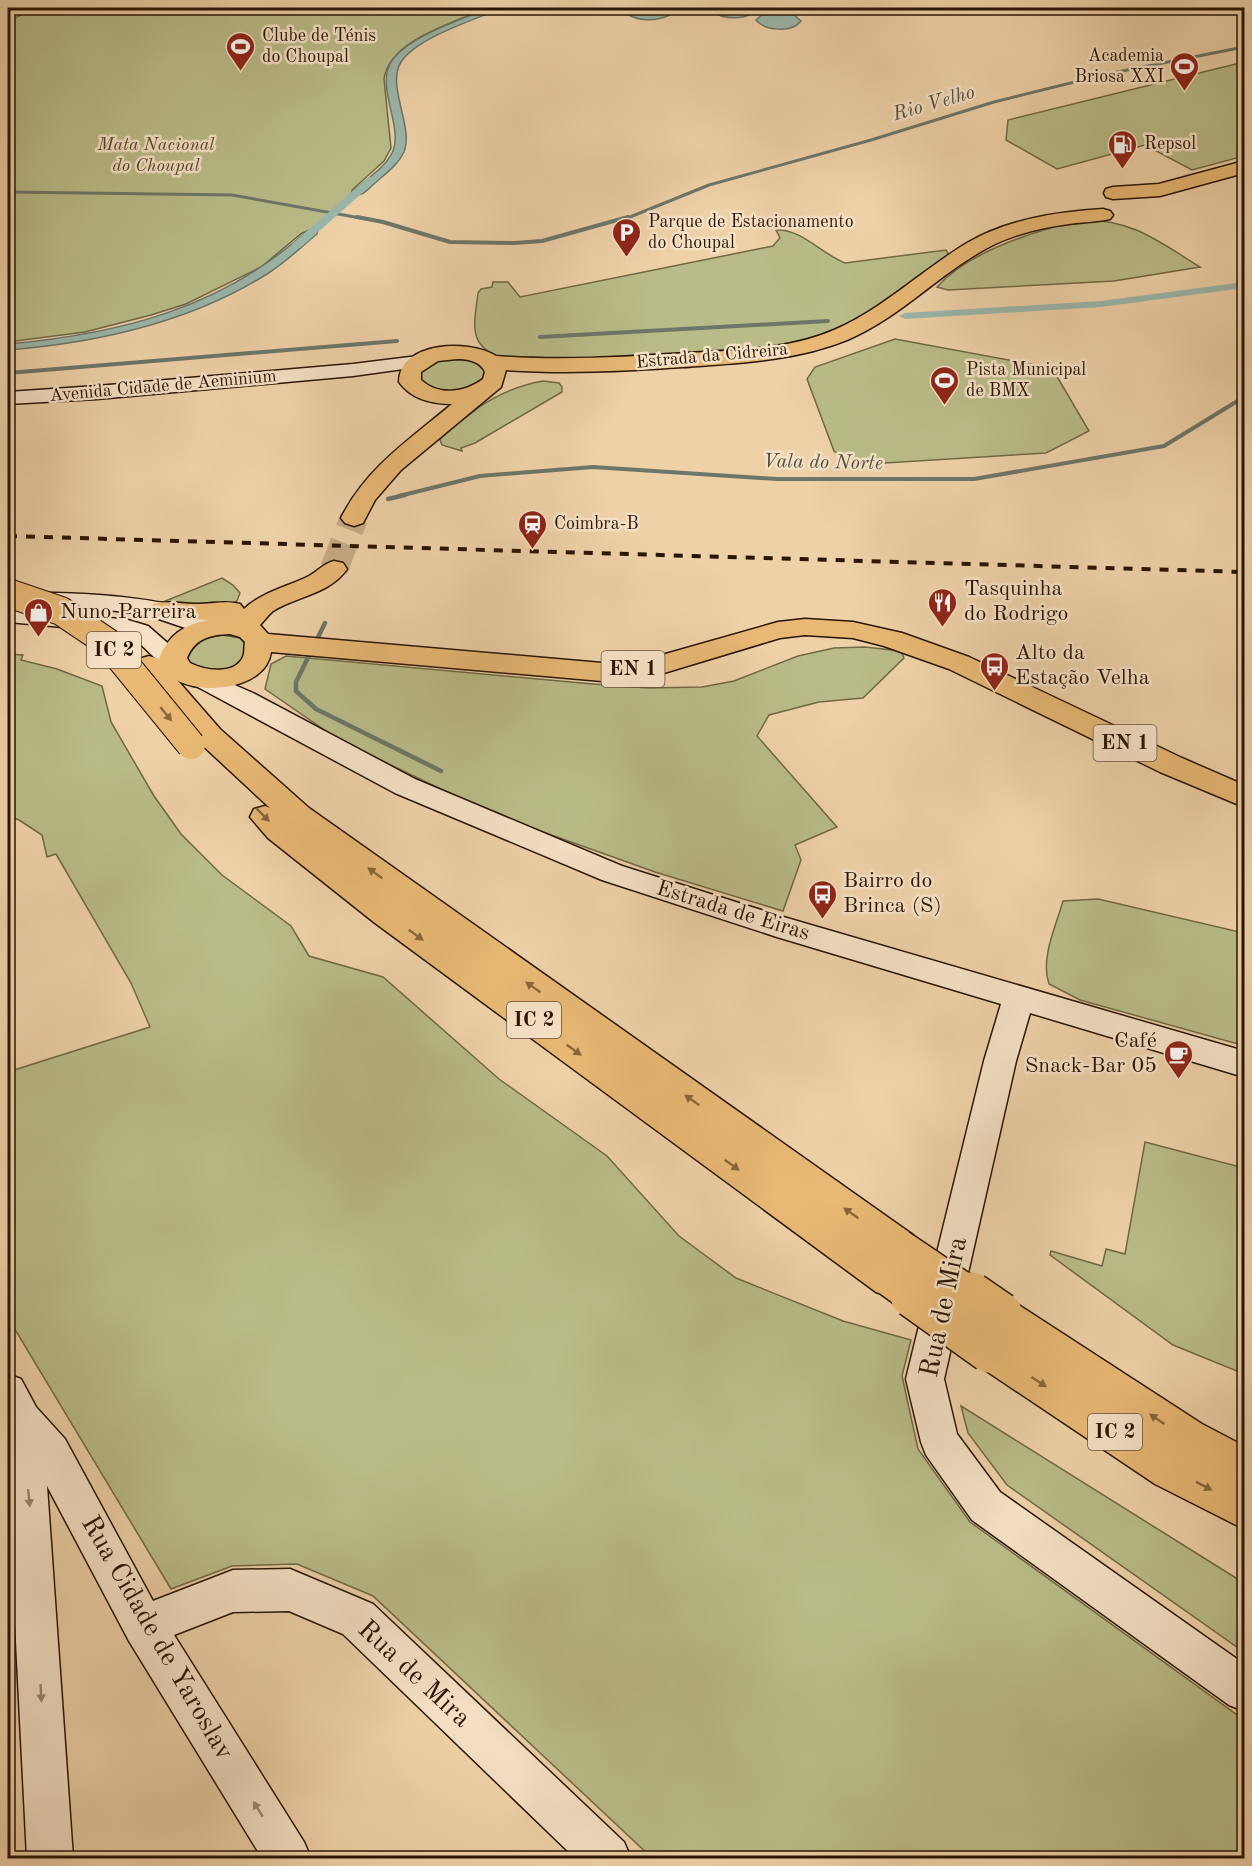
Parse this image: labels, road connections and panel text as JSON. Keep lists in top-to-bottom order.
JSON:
{
  "streets": {
    "main road": ["Estrada da Cidreira", "IC 2", "EN 1"],
    "street": [
      "Avenida Cidade de Aeminium",
      "Estrada de Eiras",
      "Rua de Mira",
      "Rua Cidade de Yaroslav"
    ]
  },
  "crossings": [
    ["Estrada da Cidreira", "Avenida Cidade de Aeminium"],
    ["IC 2", "Estrada de Eiras"],
    ["EN 1", "Estrada de Eiras"],
    ["Estrada de Eiras", "Rua de Mira"],
    ["Rua de Mira", "Rua Cidade de Yaroslav"]
  ],
  "one_way": ["Rua Cidade de Yaroslav"],
  "water": ["Rio Velho", "Vala do Norte"],
  "parks": ["Mata Nacional do Choupal"],
  "places": {
    "sports": ["Clube de Ténis do Choupal", "Academia Briosa XXI", "Pista Municipal de BMX"],
    "fuel station": ["Repsol"],
    "parking": ["Parque de Estacionamento do Choupal"],
    "station": ["Coimbra-B"],
    "restaurant": ["Tasquinha do Rodrigo"],
    "shop": ["Nuno Parreira"],
    "bus stop": ["Alto da Estação Velha", "Bairro do Brinca (S)"],
    "cafe": ["Café Snack-Bar 05"]
  }
}
